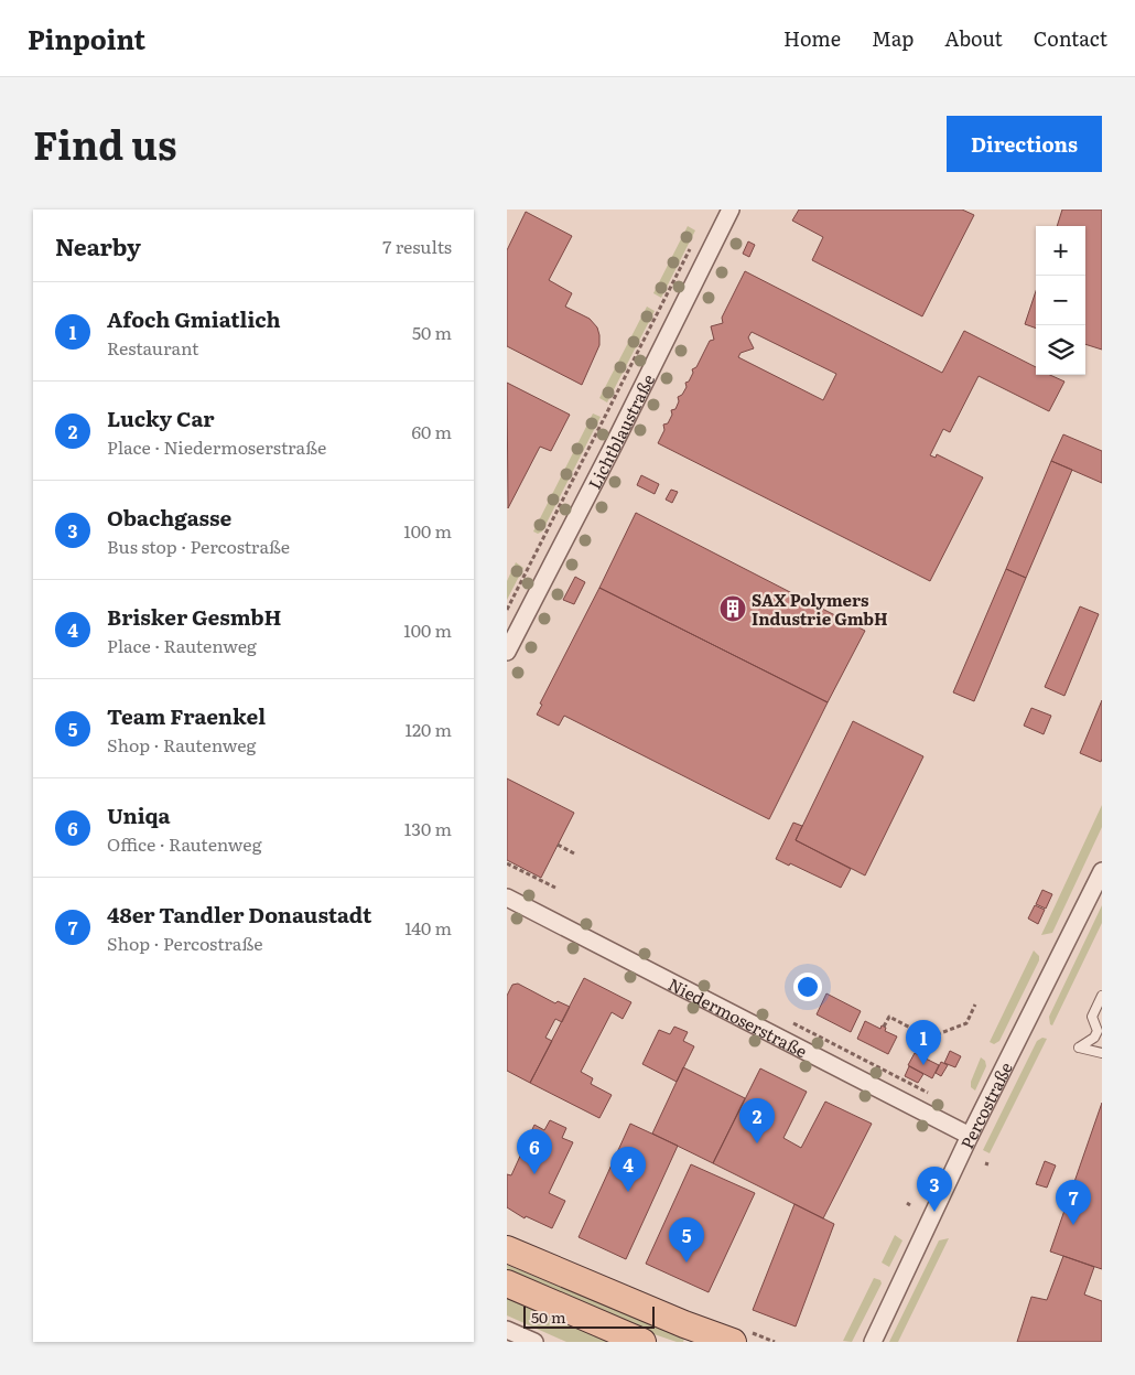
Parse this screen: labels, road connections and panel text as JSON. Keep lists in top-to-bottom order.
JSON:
{
  "streets": {
    "street": ["Lichtblaustraße", "Niedermoserstraße", "Percostraße"]
  },
  "crossings": [
    ["Niedermoserstraße", "Percostraße"]
  ],
  "places": {
    "building": ["SAX Polymers Industrie GmbH"]
  },
  "scale_bar": "50 m",
  "page": {
    "header": "Pinpoint",
    "nav": [
      "Home",
      "Map",
      "About",
      "Contact"
    ],
    "title": "Find us",
    "buttons": "Directions",
    "heading": ["Nearby", "7 results"],
    "map_buttons": ["+", "−"],
    "list": [
      {
        "mark": "1",
        "name": "Afoch Gmiatlich",
        "note": "Restaurant",
        "value": "50 m"
      },
      {
        "mark": "2",
        "name": "Lucky Car",
        "note": "Place · Niedermoserstraße",
        "value": "60 m"
      },
      {
        "mark": "3",
        "name": "Obachgasse",
        "note": "Bus stop · Percostraße",
        "value": "100 m"
      },
      {
        "mark": "4",
        "name": "Brisker GesmbH",
        "note": "Place · Rautenweg",
        "value": "100 m"
      },
      {
        "mark": "5",
        "name": "Team Fraenkel",
        "note": "Shop · Rautenweg",
        "value": "120 m"
      },
      {
        "mark": "6",
        "name": "Uniqa",
        "note": "Office · Rautenweg",
        "value": "130 m"
      },
      {
        "mark": "7",
        "name": "48er Tandler Donaustadt",
        "note": "Shop · Percostraße",
        "value": "140 m"
      }
    ],
    "pins": [
      "1",
      "2",
      "6",
      "4",
      "3",
      "7",
      "5"
    ],
    "scale": "50 m"
  }
}
